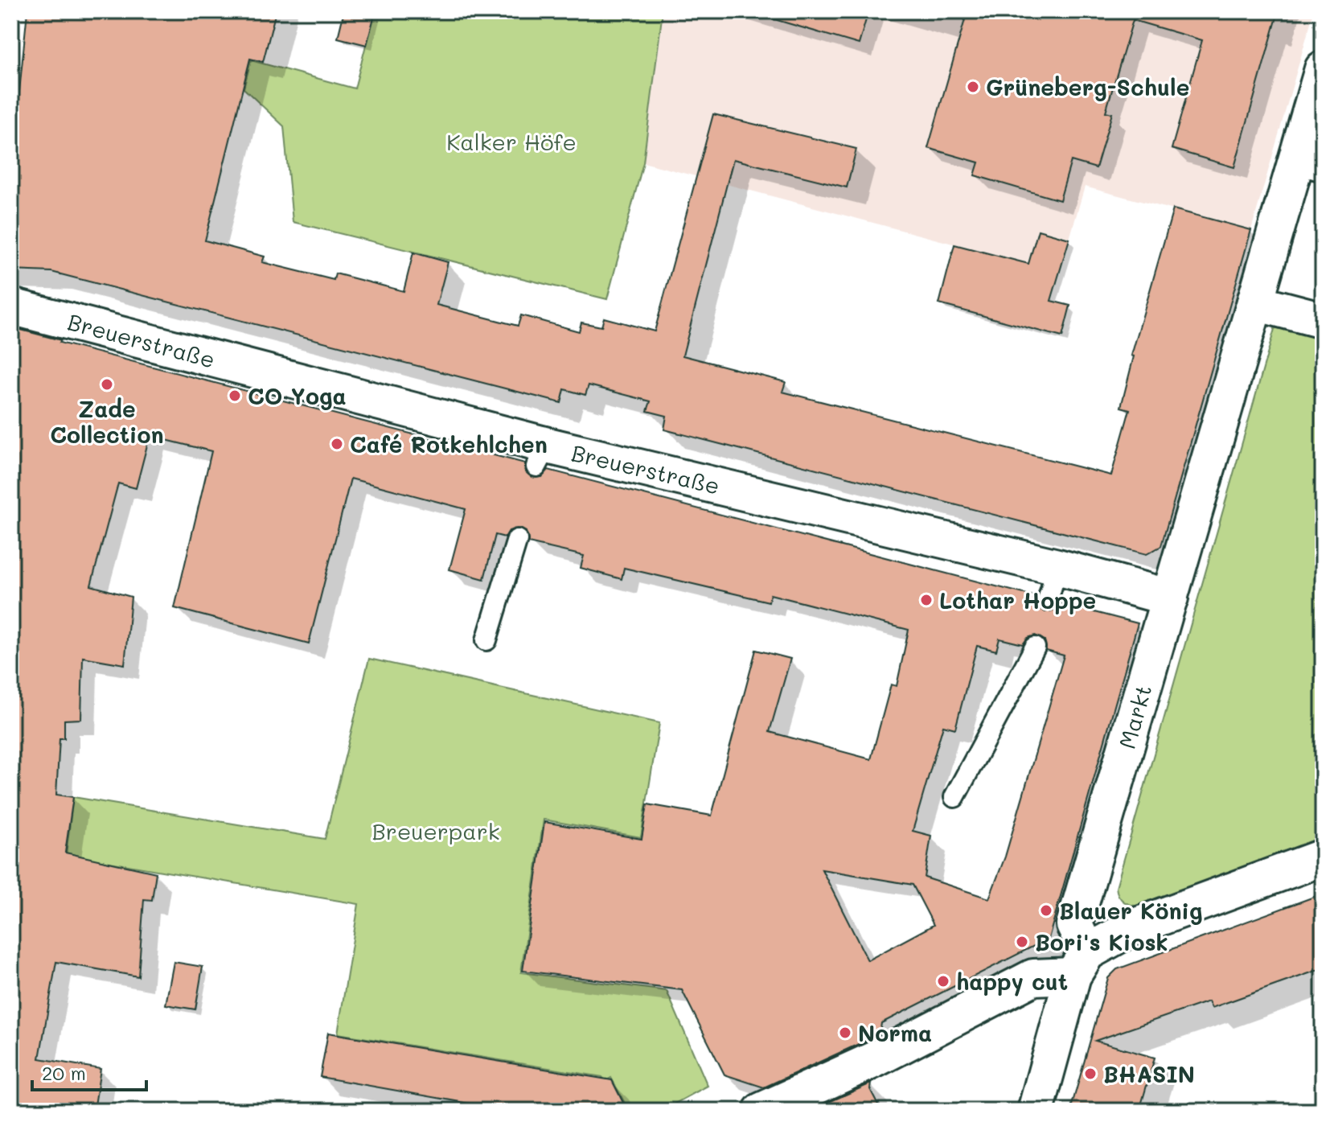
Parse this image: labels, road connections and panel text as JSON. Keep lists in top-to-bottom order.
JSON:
{
  "streets": {
    "street": ["Breuerstraße", "Markt"]
  },
  "crossings": [
    ["Breuerstraße", "Markt"]
  ],
  "parks": ["Kalker Höfe", "Breuerpark"],
  "places": [
    "Grüneberg-Schule",
    "Zade Collection",
    "CO Yoga",
    "Café Rotkehlchen",
    "Lothar Hoppe",
    "Blauer König",
    "Bori's Kiosk",
    "happy cut",
    "Norma",
    "BHASIN"
  ],
  "scale_bar": "20 m"
}
